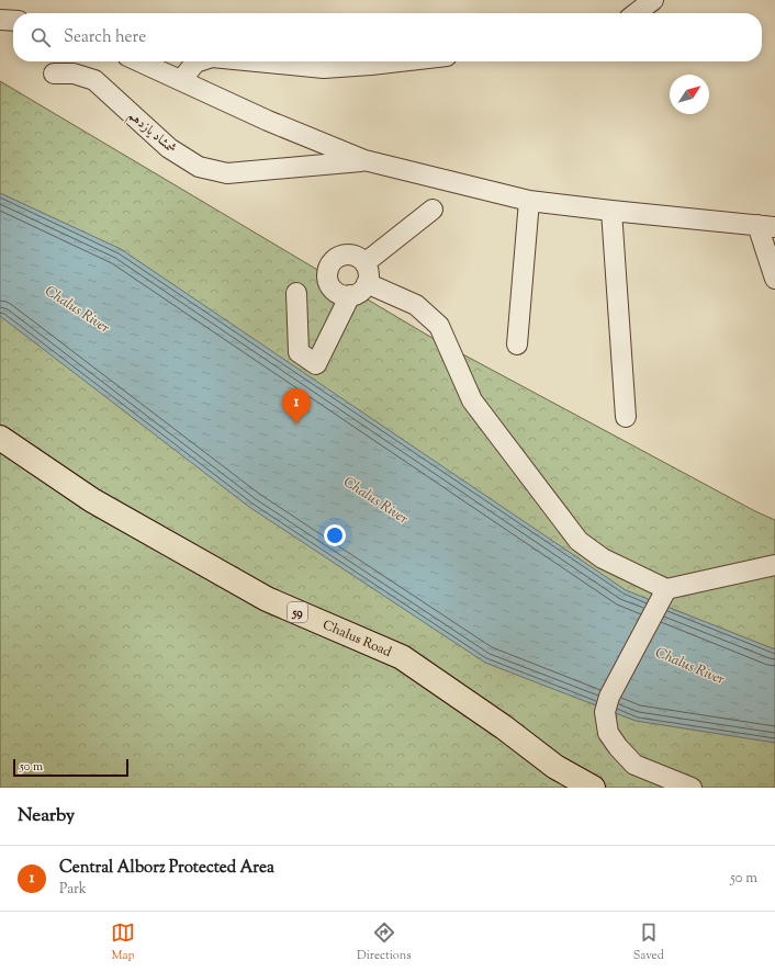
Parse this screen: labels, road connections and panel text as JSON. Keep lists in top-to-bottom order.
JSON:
{
  "streets": {
    "main road": ["59", "Chalus Road"],
    "street": ["شمشاد یازدهم"]
  },
  "water": ["Chalus River"],
  "scale_bar": "50 m",
  "north": "top right",
  "page": {
    "search": "Search here",
    "pins": "1",
    "scale": "50 m",
    "heading": "Nearby",
    "list": [
      {
        "mark": "1",
        "name": "Central Alborz Protected Area",
        "note": "Park",
        "value": "50 m"
      }
    ],
    "nav": ["Map", "Directions", "Saved"]
  }
}
